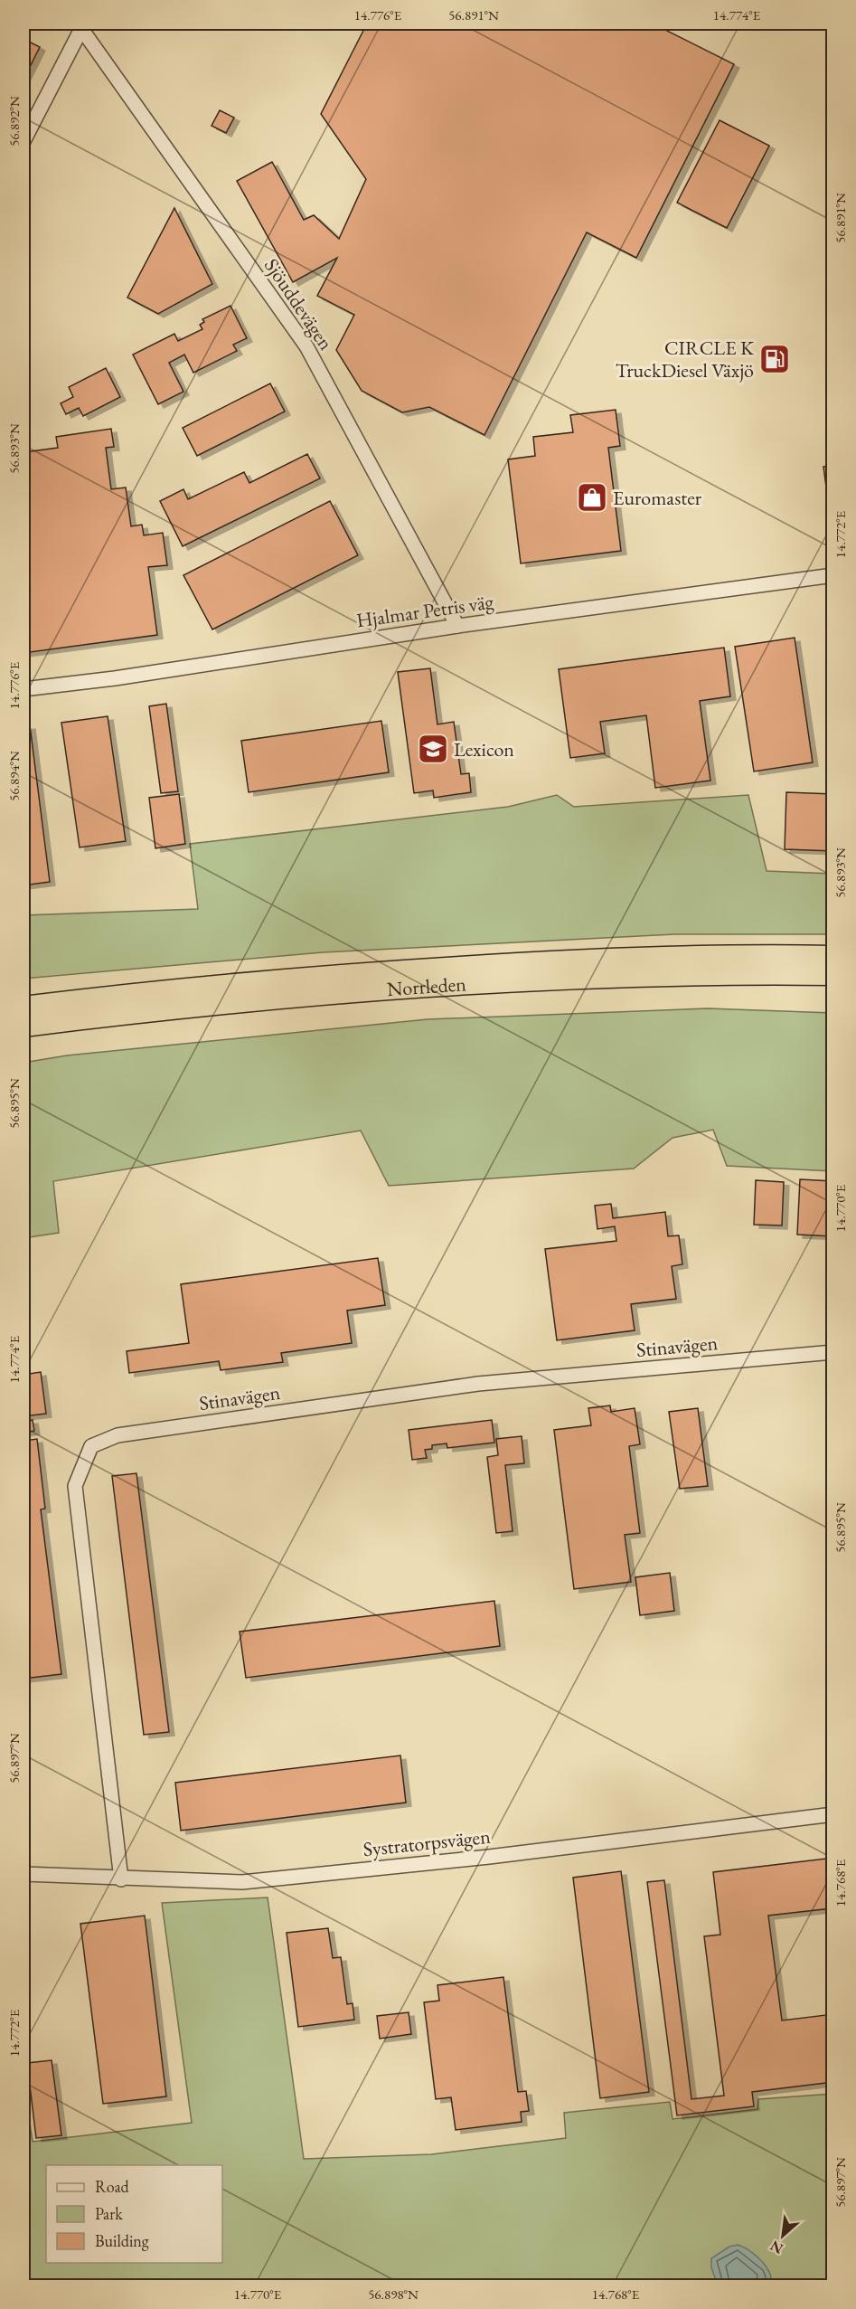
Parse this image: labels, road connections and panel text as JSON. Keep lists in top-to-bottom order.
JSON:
{
  "streets": {
    "highway": ["Norrleden"],
    "street": [
      "Sjöuddevägen",
      "Hjalmar Petris väg",
      "Stinavägen",
      "Systratorpsvägen"
    ]
  },
  "crossings": [
    ["Sjöuddevägen", "Hjalmar Petris väg"],
    ["Stinavägen", "Systratorpsvägen"]
  ],
  "places": {
    "fuel station": ["CIRCLE K TruckDiesel Växjö"],
    "shop": ["Euromaster"],
    "school or university": ["Lexicon"]
  },
  "legend": ["Road", "Park", "Building"],
  "north": "bottom left",
  "coordinates": [
    "14.776°E",
    "56.891°N",
    "14.774°E",
    "56.892°N",
    "56.893°N",
    "14.772°E",
    "56.894°N",
    "56.895°N",
    "14.770°E",
    "56.897°N",
    "14.768°E",
    "56.898°N"
  ]
}
